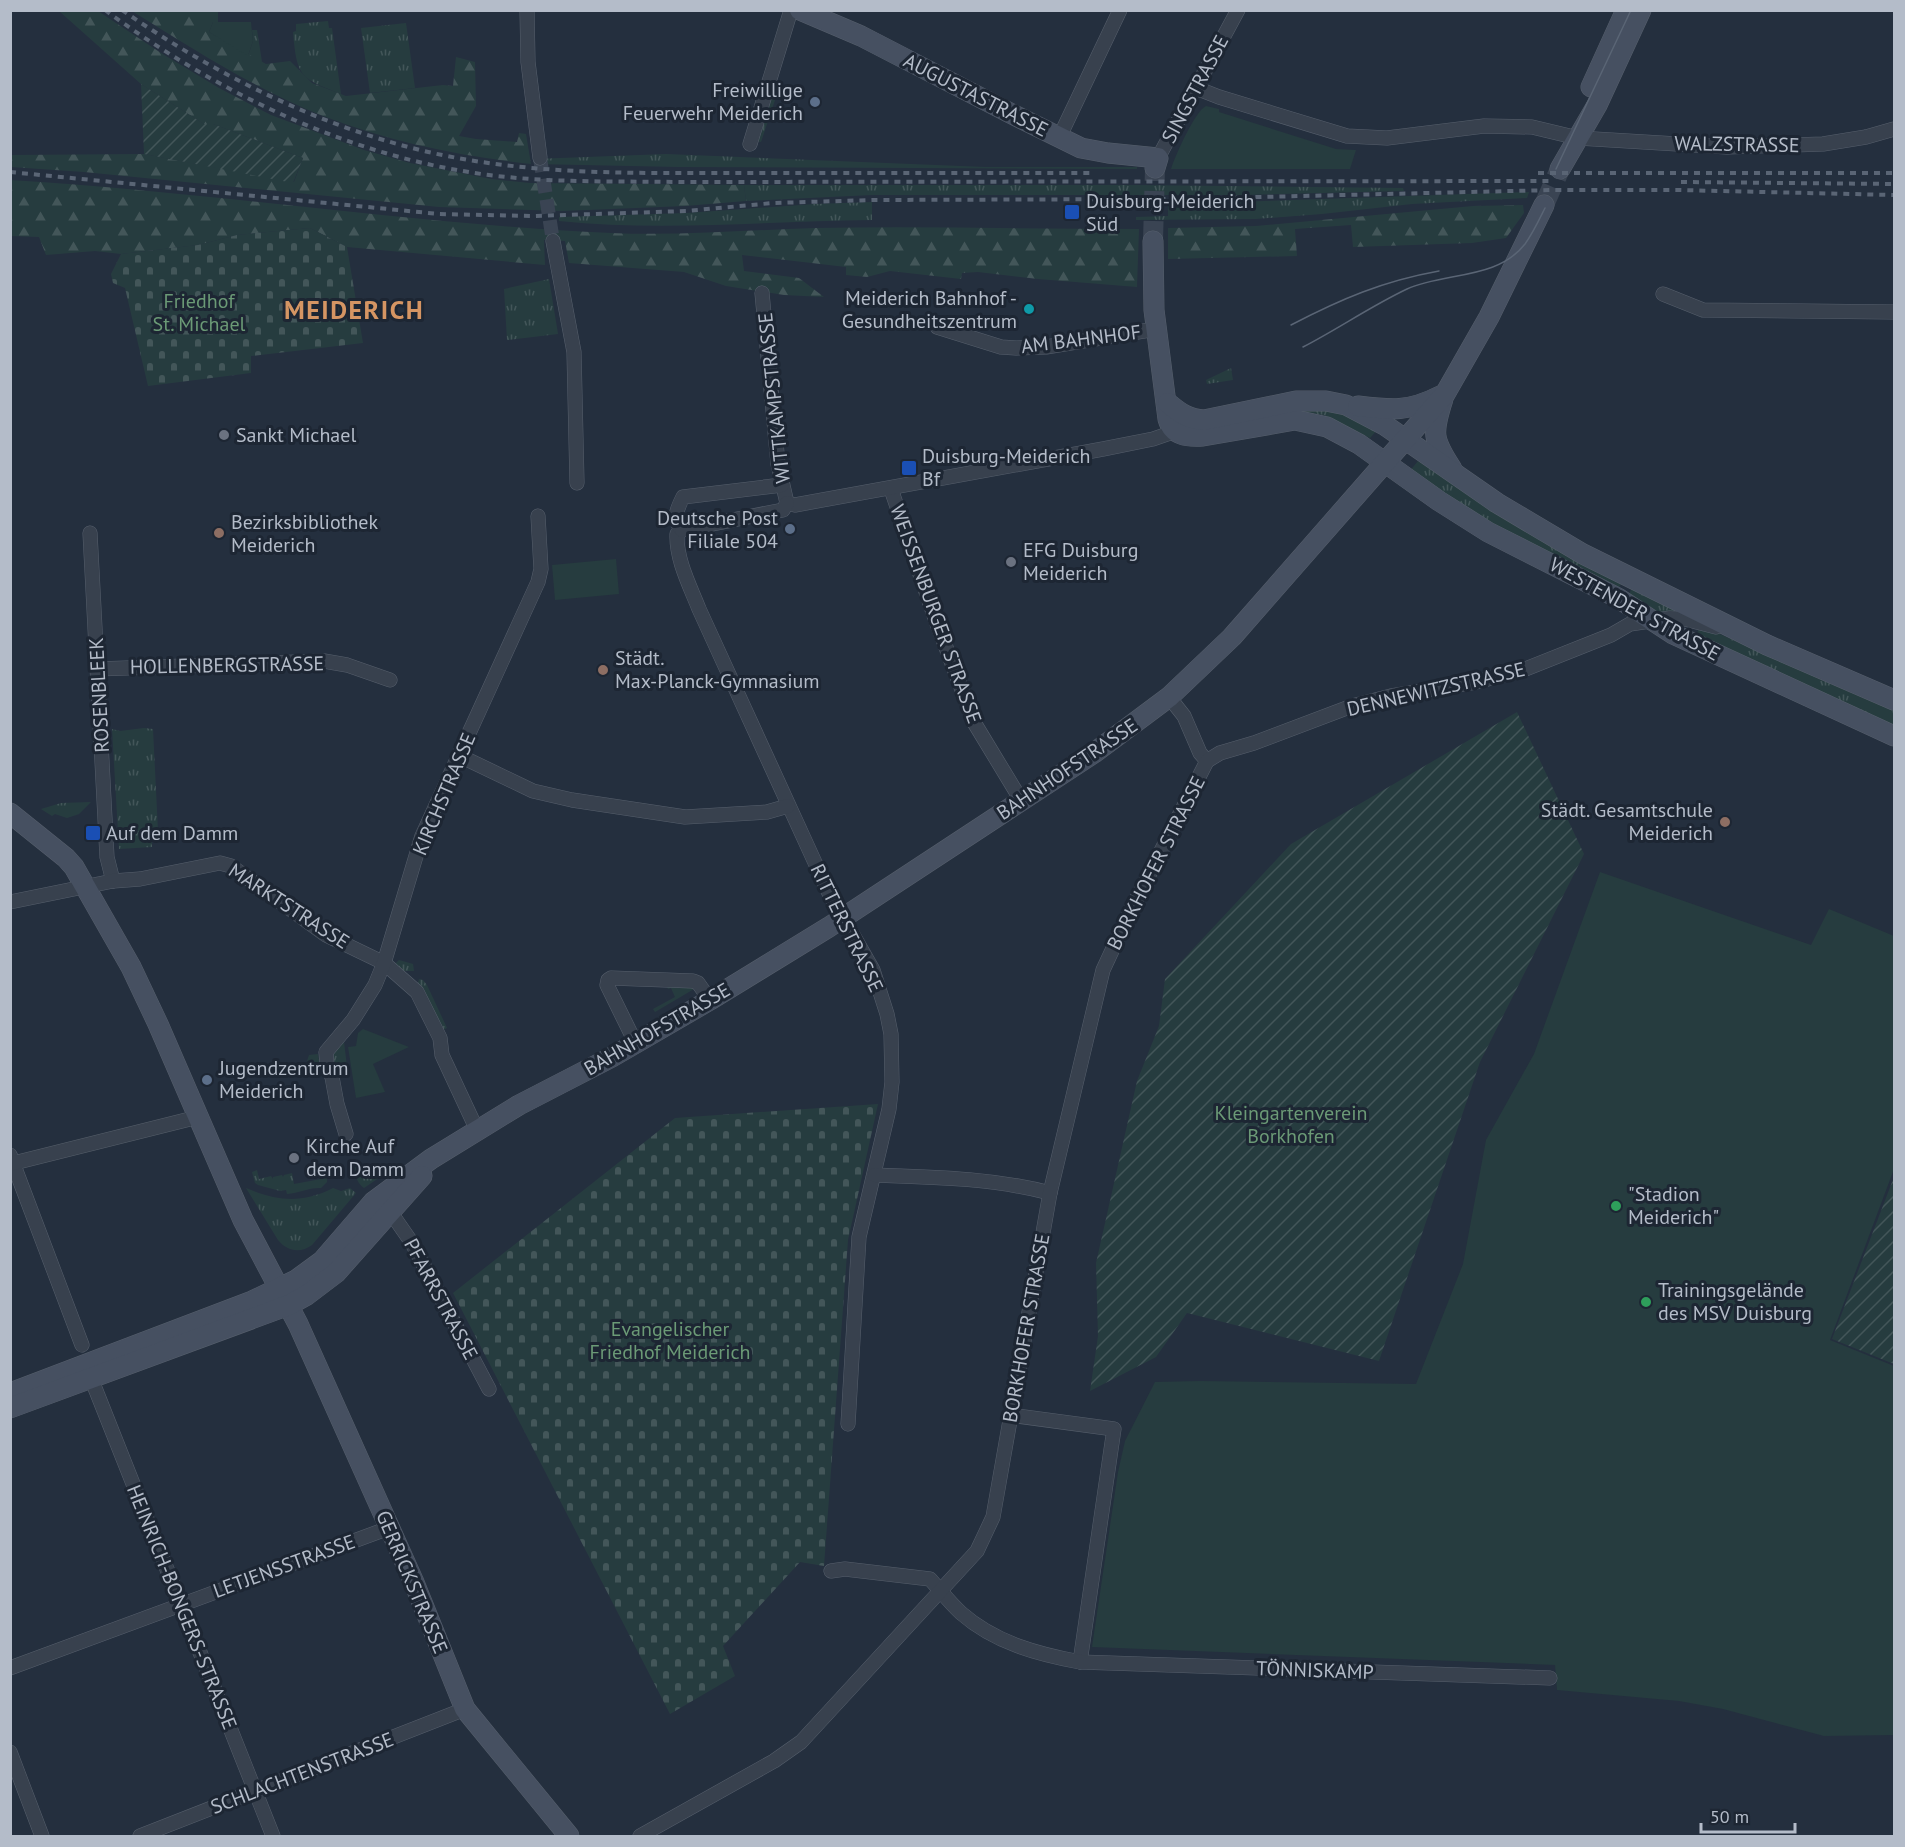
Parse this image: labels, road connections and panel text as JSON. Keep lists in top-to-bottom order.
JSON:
{
  "streets": {
    "main road": [
      "AUGUSTASTRASSE",
      "WESTENDER STRASSE",
      "BAHNHOFSTRASSE",
      "GERRICKSTRASSE"
    ],
    "street": [
      "SINGSTRASSE",
      "WALZSTRASSE",
      "AM BAHNHOF",
      "WITTKAMPSTRASSE",
      "WEISSENBURGER STRASSE",
      "HOLLENBERGSTRASSE",
      "DENNEWITZSTRASSE",
      "ROSENBLEEK",
      "KIRCHSTRASSE",
      "BORKHOFER STRASSE",
      "MARKTSTRASSE",
      "RITTERSTRASSE",
      "PFARRSTRASSE",
      "LETJENSSTRASSE",
      "HEINRICH-BONGERS-STRASSE",
      "TÖNNISKAMP",
      "SCHLACHTENSTRASSE"
    ]
  },
  "crossings": [
    ["SINGSTRASSE", "AUGUSTASTRASSE"],
    ["SINGSTRASSE", "WALZSTRASSE"],
    ["WITTKAMPSTRASSE", "RITTERSTRASSE"],
    ["WESTENDER STRASSE", "DENNEWITZSTRASSE"],
    ["WESTENDER STRASSE", "BAHNHOFSTRASSE"],
    ["WEISSENBURGER STRASSE", "BAHNHOFSTRASSE"],
    ["HOLLENBERGSTRASSE", "ROSENBLEEK"],
    ["DENNEWITZSTRASSE", "BORKHOFER STRASSE"],
    ["ROSENBLEEK", "MARKTSTRASSE"],
    ["BAHNHOFSTRASSE", "BORKHOFER STRASSE"],
    ["BAHNHOFSTRASSE", "MARKTSTRASSE"],
    ["BAHNHOFSTRASSE", "RITTERSTRASSE"],
    ["BAHNHOFSTRASSE", "PFARRSTRASSE"],
    ["BAHNHOFSTRASSE", "GERRICKSTRASSE"],
    ["KIRCHSTRASSE", "MARKTSTRASSE"],
    ["BORKHOFER STRASSE", "TÖNNISKAMP"],
    ["LETJENSSTRASSE", "GERRICKSTRASSE"],
    ["LETJENSSTRASSE", "HEINRICH-BONGERS-STRASSE"],
    ["GERRICKSTRASSE", "SCHLACHTENSTRASSE"],
    ["HEINRICH-BONGERS-STRASSE", "SCHLACHTENSTRASSE"]
  ],
  "districts": ["MEIDERICH"],
  "parks": ["Friedhof St. Michael", "Kleingartenverein Borkhofen", "Evangelischer Friedhof Meiderich"],
  "places": {
    "other": [
      "Freiwillige Feuerwehr Meiderich",
      "Meiderich Bahnhof - Gesundheitszentrum",
      "Sankt Michael",
      "Deutsche Post Filiale 504",
      "Bezirksbibliothek Meiderich",
      "EFG Duisburg Meiderich",
      "Städt. Max-Planck-Gymnasium",
      "Städt. Gesamtschule Meiderich",
      "Jugendzentrum Meiderich",
      "Kirche Auf dem Damm",
      "\"Stadion Meiderich\"",
      "Trainingsgelände des MSV Duisburg"
    ],
    "transit": ["Duisburg-Meiderich Süd", "Duisburg-Meiderich Bf", "Auf dem Damm"]
  },
  "scale_bar": "50 m"
}
